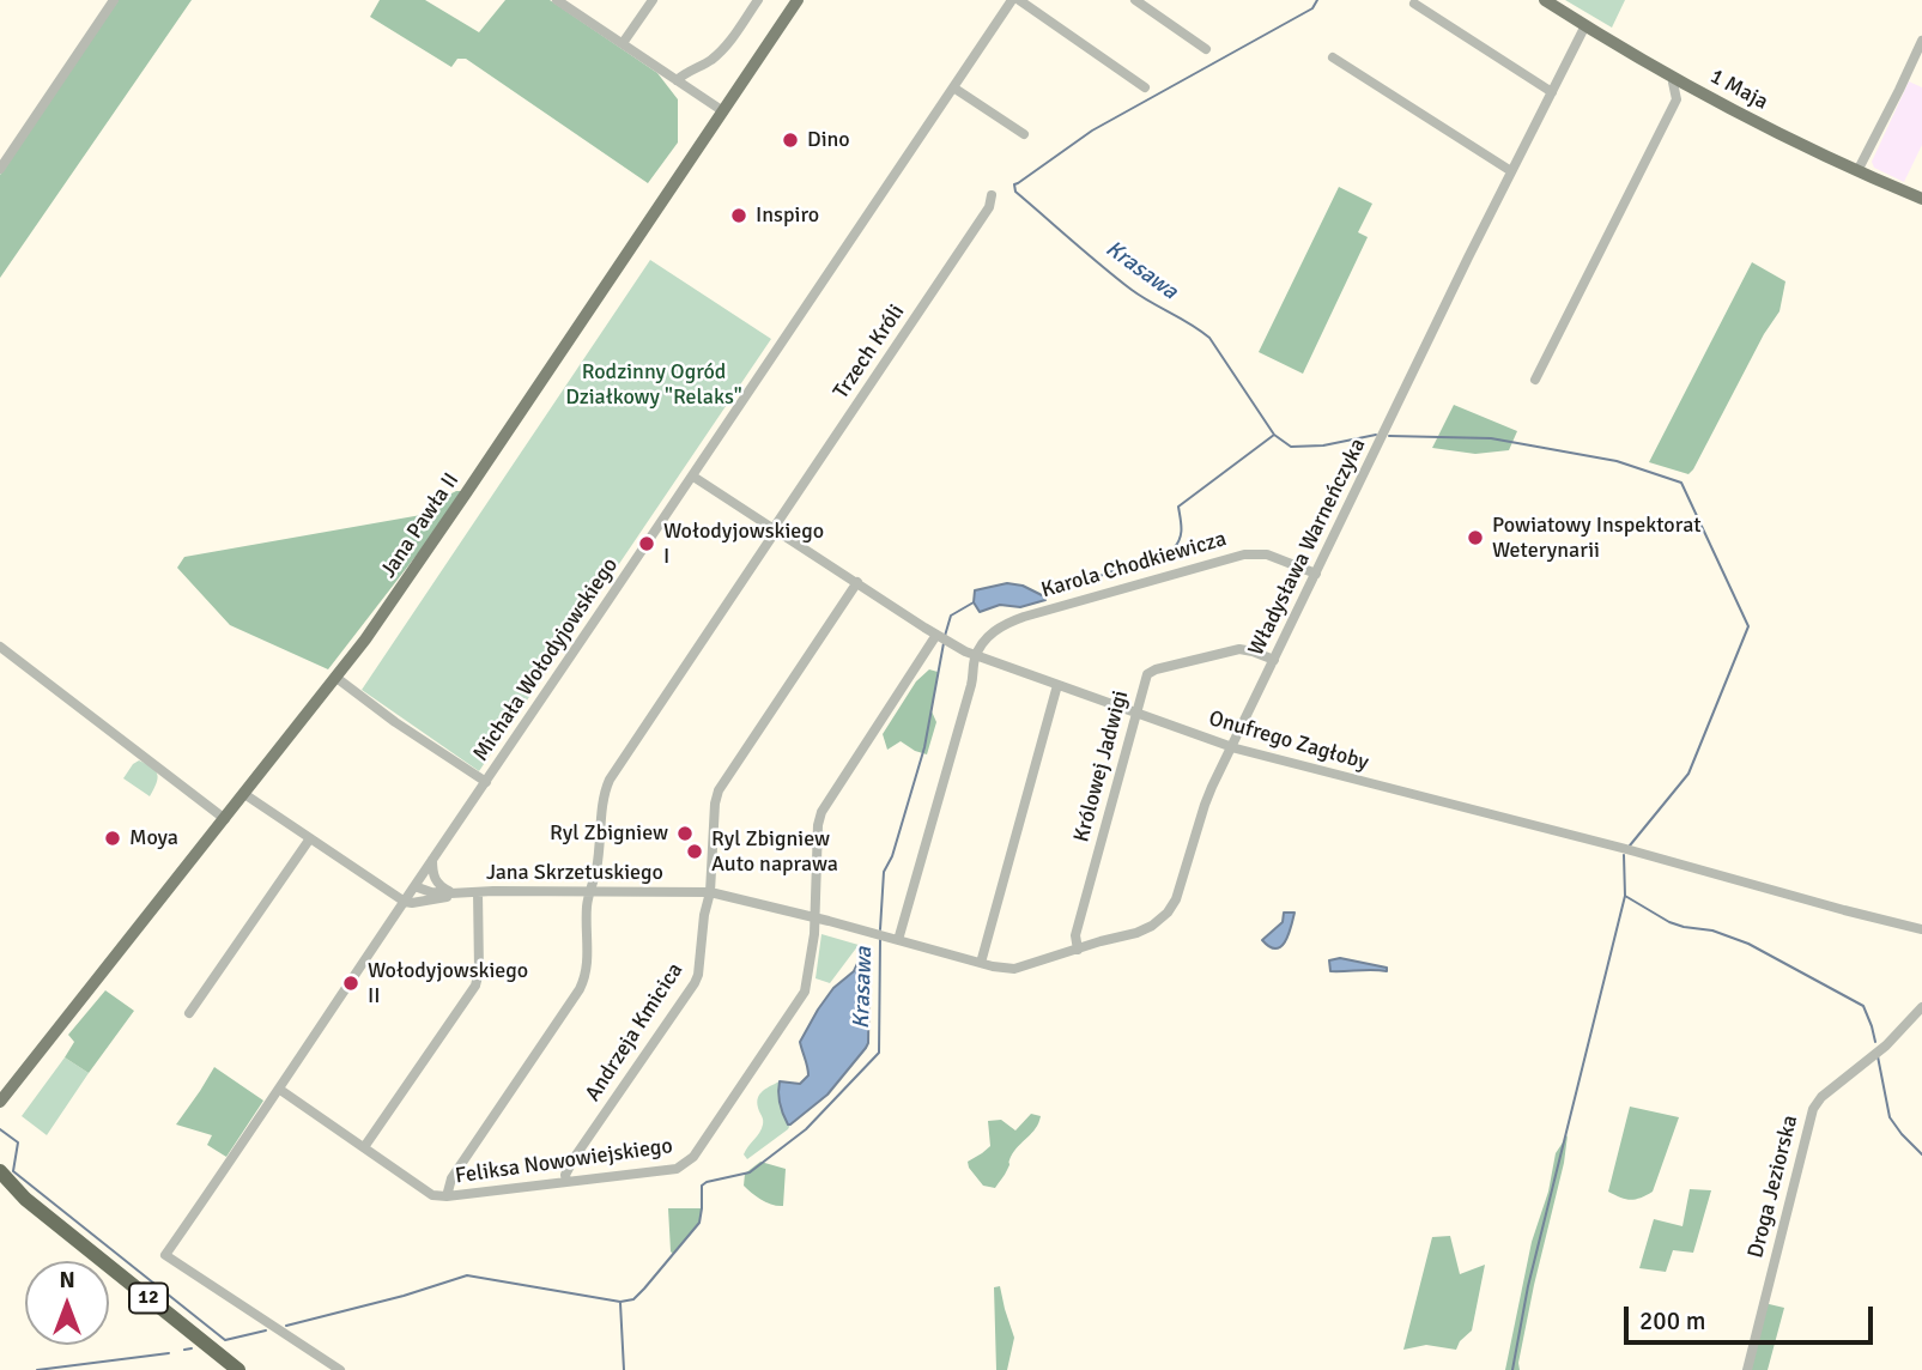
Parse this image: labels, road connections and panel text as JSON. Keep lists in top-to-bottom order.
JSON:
{
  "streets": {
    "highway": ["12"],
    "main road": ["1 Maja", "Jana Pawła II"],
    "street": [
      "Trzech Króli",
      "Władysława Warneńczyka",
      "Karola Chodkiewicza",
      "Michała Wołodyjowskiego",
      "Onufrego Zagłoby",
      "Królowej Jadwigi",
      "Jana Skrzetuskiego",
      "Andrzeja Kmicica",
      "Feliksa Nowowiejskiego",
      "Droga Jeziorska"
    ]
  },
  "crossings": [
    ["1 Maja", "Władysława Warneńczyka"],
    ["Trzech Króli", "Onufrego Zagłoby"],
    ["Trzech Króli", "Jana Skrzetuskiego"],
    ["Trzech Króli", "Feliksa Nowowiejskiego"],
    ["Władysława Warneńczyka", "Karola Chodkiewicza"],
    ["Władysława Warneńczyka", "Onufrego Zagłoby"],
    ["Władysława Warneńczyka", "Królowej Jadwigi"],
    ["Władysława Warneńczyka", "Jana Skrzetuskiego"],
    ["Karola Chodkiewicza", "Onufrego Zagłoby"],
    ["Michała Wołodyjowskiego", "Onufrego Zagłoby"],
    ["Michała Wołodyjowskiego", "Jana Skrzetuskiego"],
    ["Michała Wołodyjowskiego", "Feliksa Nowowiejskiego"],
    ["Onufrego Zagłoby", "Królowej Jadwigi"],
    ["Onufrego Zagłoby", "Andrzeja Kmicica"],
    ["Onufrego Zagłoby", "Feliksa Nowowiejskiego"],
    ["Jana Skrzetuskiego", "Andrzeja Kmicica"],
    ["Jana Skrzetuskiego", "Feliksa Nowowiejskiego"],
    ["Andrzeja Kmicica", "Feliksa Nowowiejskiego"]
  ],
  "water": ["Krasawa"],
  "parks": ["Rodzinny Ogród Działkowy \"Relaks\""],
  "places": [
    "Dino",
    "Inspiro",
    "Powiatowy Inspektorat Weterynarii",
    "Wołodyjowskiego I",
    "Ryl Zbigniew",
    "Moya",
    "Ryl Zbigniew Auto naprawa",
    "Wołodyjowskiego II"
  ],
  "scale_bar": "200 m",
  "north": "top"
}
